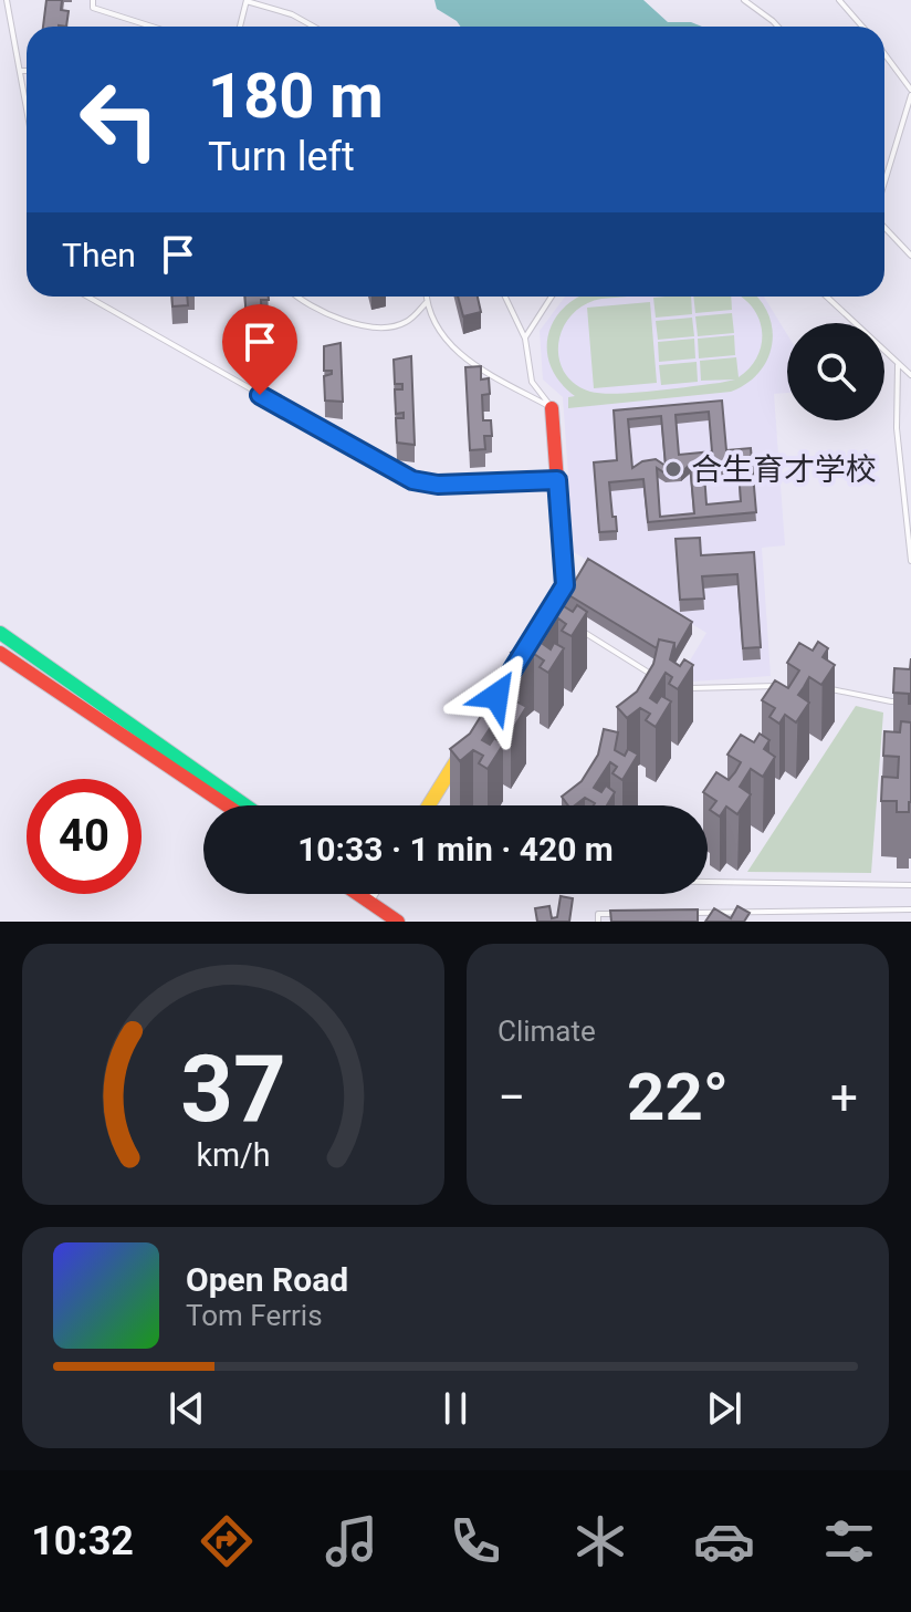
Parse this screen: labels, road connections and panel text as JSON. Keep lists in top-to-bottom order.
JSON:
{
  "places": ["合生育才学校"],
  "page": {
    "turn": ["180 m", "Turn left"],
    "then": "Then",
    "limit": "40",
    "trip": "10:33 · 1 min · 420 m",
    "tile": "Climate",
    "heat": ["−", "22°", "+"],
    "song": ["Open Road", "Tom Ferris"],
    "tabs": "10:32",
    "gauge": ["37", "km/h"]
  }
}
